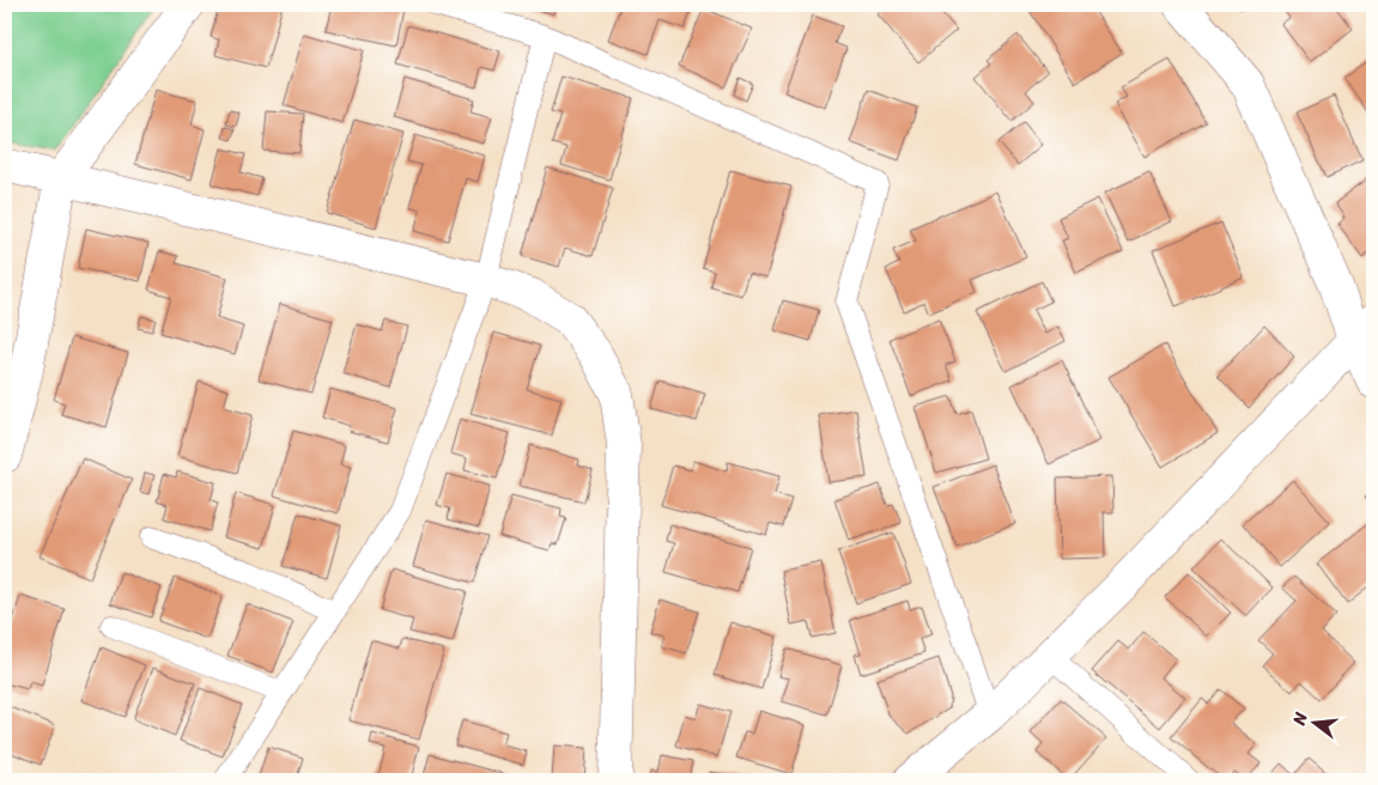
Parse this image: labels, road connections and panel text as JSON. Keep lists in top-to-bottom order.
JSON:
{
  "north": "left"
}
